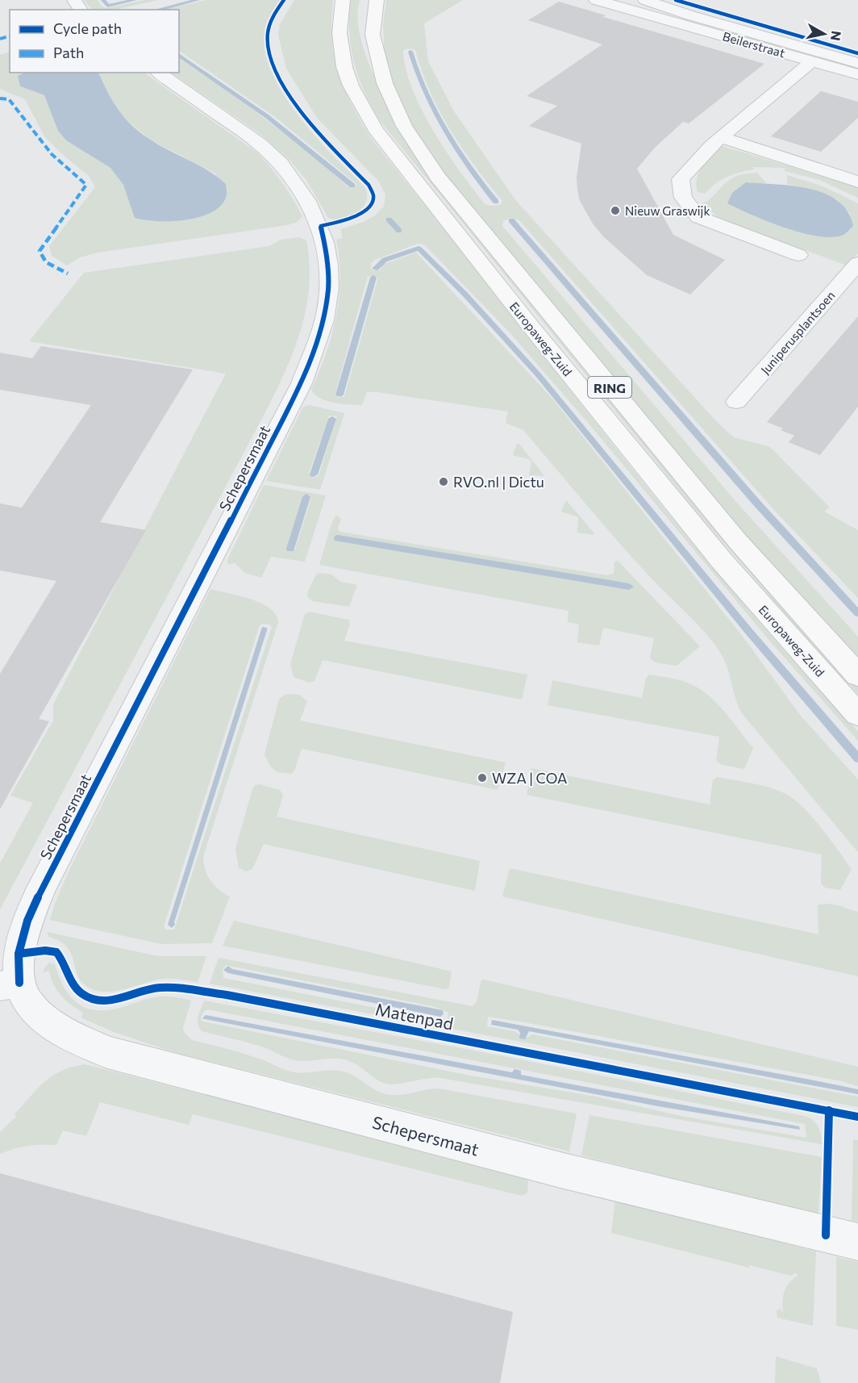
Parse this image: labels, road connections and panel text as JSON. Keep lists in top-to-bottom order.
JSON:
{
  "streets": {
    "main road": ["Europaweg-Zuid", "RING"],
    "street": ["Beilerstraat", "Juniperusplantsoen", "Schepersmaat"],
    "cycle path": ["Matenpad"]
  },
  "places": ["Nieuw Graswijk", "RVO.nl | Dictu", "WZA | COA"],
  "legend": ["Cycle path", "Path"],
  "north": "right"
}
